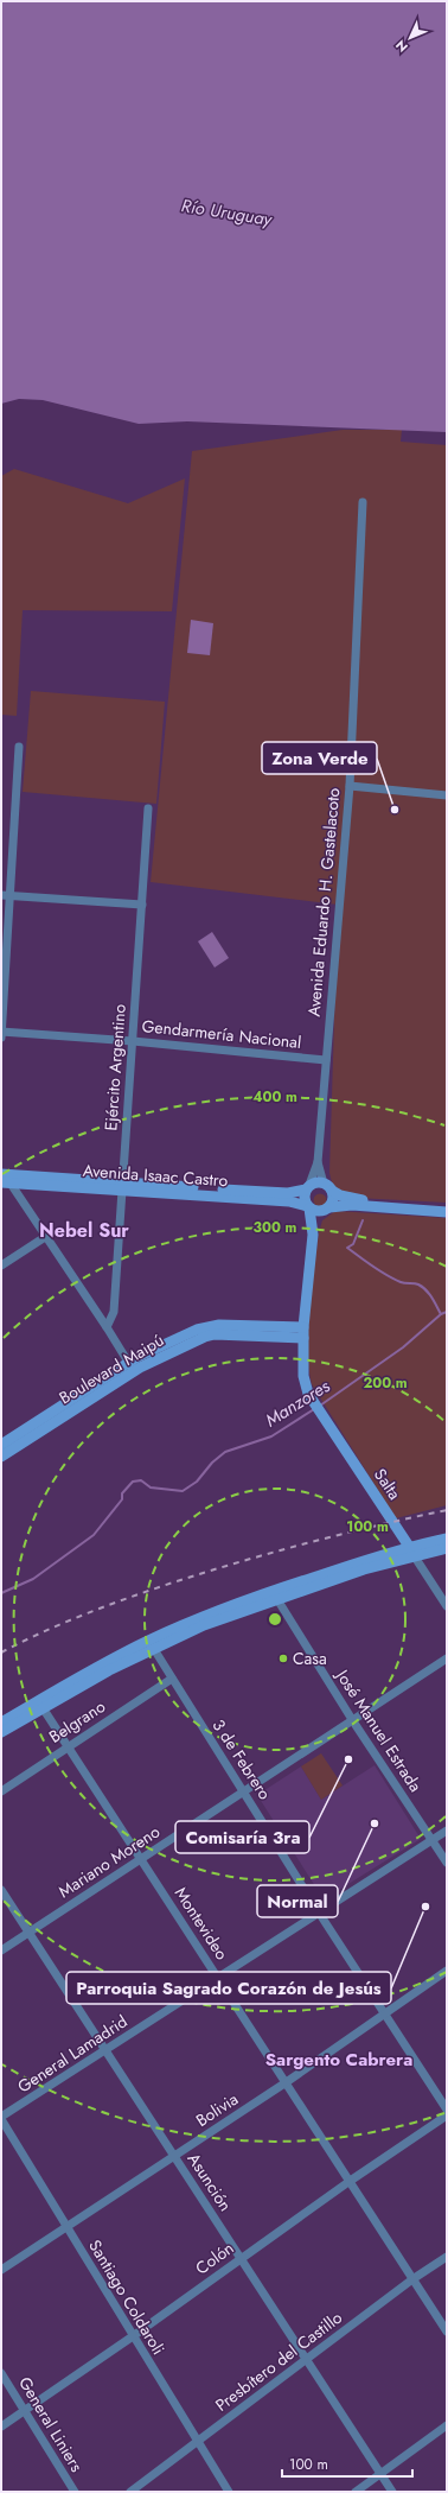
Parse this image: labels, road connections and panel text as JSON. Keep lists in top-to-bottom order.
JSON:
{
  "streets": {
    "main road": ["Avenida Isaac Castro", "Boulevard Maipú", "Salta"],
    "street": [
      "Avenida Eduardo H. Gastelacoto",
      "Gendarmería Nacional",
      "Ejército Argentino",
      "Belgrano",
      "José Manuel Estrada",
      "3 de Febrero",
      "Mariano Moreno",
      "Montevideo",
      "General Lamadrid",
      "Bolivia",
      "Asunción",
      "Colón",
      "Santiago Coldaroli",
      "Presbítero del Castillo",
      "General Liniers"
    ]
  },
  "crossings": [
    ["Avenida Eduardo H. Gastelacoto", "Gendarmería Nacional"],
    ["Avenida Eduardo H. Gastelacoto", "Avenida Isaac Castro"],
    ["Gendarmería Nacional", "Ejército Argentino"],
    ["Ejército Argentino", "Avenida Isaac Castro"],
    ["Boulevard Maipú", "Salta"],
    ["Belgrano", "3 de Febrero"],
    ["Belgrano", "Montevideo"],
    ["José Manuel Estrada", "Mariano Moreno"],
    ["José Manuel Estrada", "General Lamadrid"],
    ["3 de Febrero", "Mariano Moreno"],
    ["3 de Febrero", "General Lamadrid"],
    ["3 de Febrero", "Bolivia"],
    ["Mariano Moreno", "Montevideo"],
    ["Mariano Moreno", "Asunción"],
    ["Montevideo", "General Lamadrid"],
    ["Montevideo", "Bolivia"],
    ["Montevideo", "Colón"],
    ["Montevideo", "Presbítero del Castillo"],
    ["General Lamadrid", "Asunción"],
    ["General Lamadrid", "Santiago Coldaroli"],
    ["Bolivia", "Asunción"],
    ["Bolivia", "Santiago Coldaroli"],
    ["Asunción", "Colón"],
    ["Asunción", "Presbítero del Castillo"],
    ["Colón", "Santiago Coldaroli"],
    ["Colón", "General Liniers"],
    ["Santiago Coldaroli", "Presbítero del Castillo"]
  ],
  "districts": ["Nebel Sur", "Sargento Cabrera"],
  "water": ["Río Uruguay", "Manzores"],
  "places": [
    "Zona Verde",
    "Casa",
    "Comisaría 3ra",
    "Normal",
    "Parroquia Sagrado Corazón de Jesús"
  ],
  "scale_bar": "100 m",
  "north": "bottom left",
  "rings": [
    "400 m",
    "300 m",
    "200 m",
    "100 m"
  ]
}
